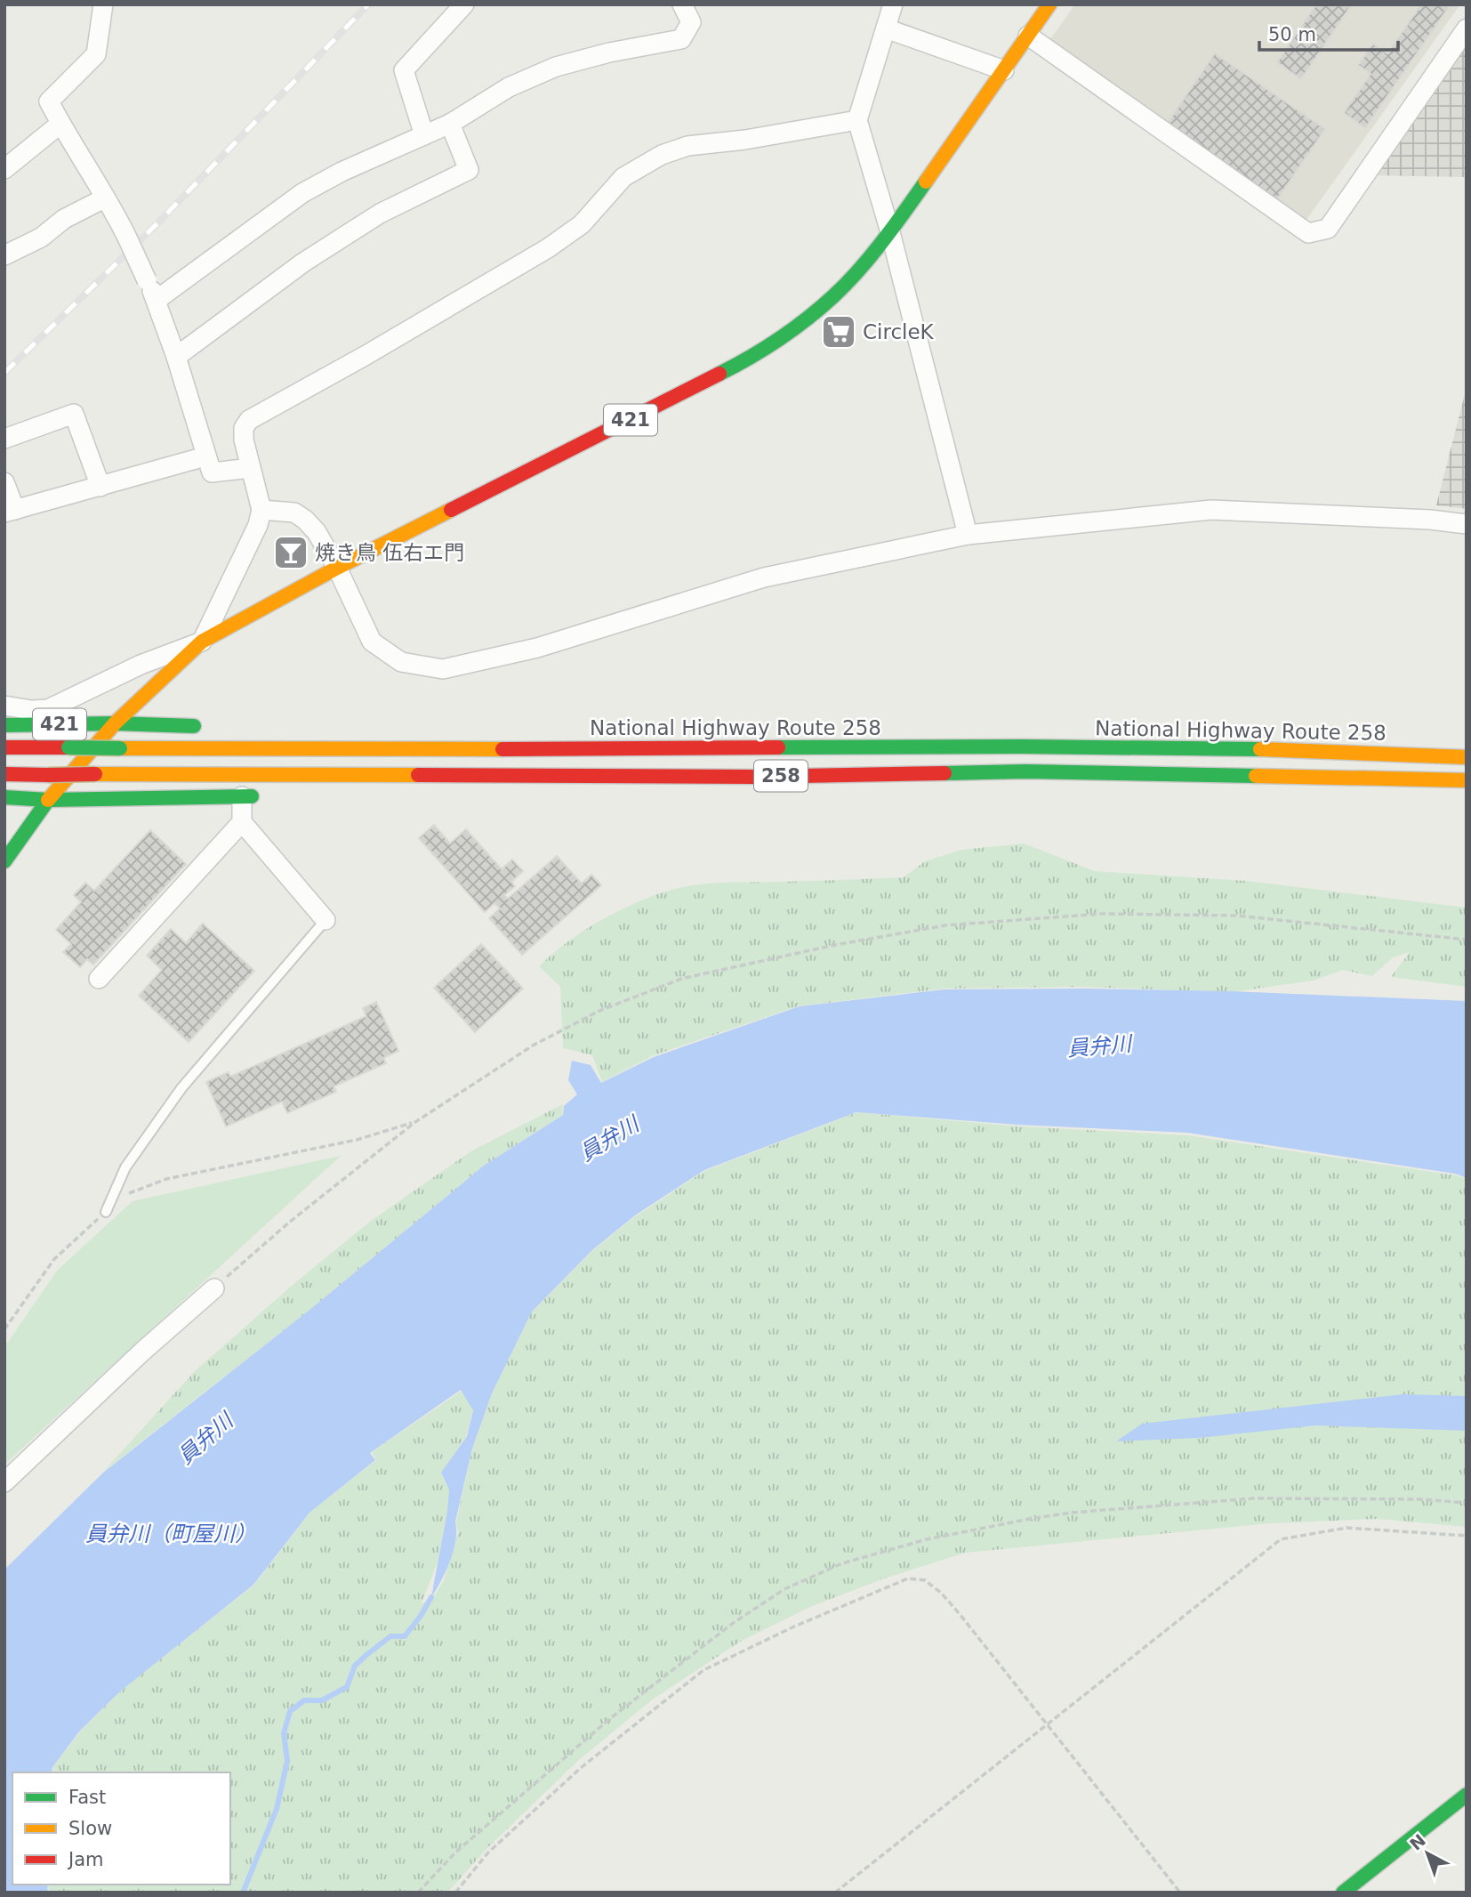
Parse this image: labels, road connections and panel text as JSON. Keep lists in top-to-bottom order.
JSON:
{
  "streets": {
    "main road": ["421", "National Highway Route 258", "258"]
  },
  "water": ["員弁川", "員弁川（町屋川）"],
  "places": {
    "supermarket": ["CircleK"],
    "bar": ["焼き鳥 伍右エ門"]
  },
  "legend": ["Fast", "Slow", "Jam"],
  "scale_bar": "50 m",
  "north": "top left"
}
